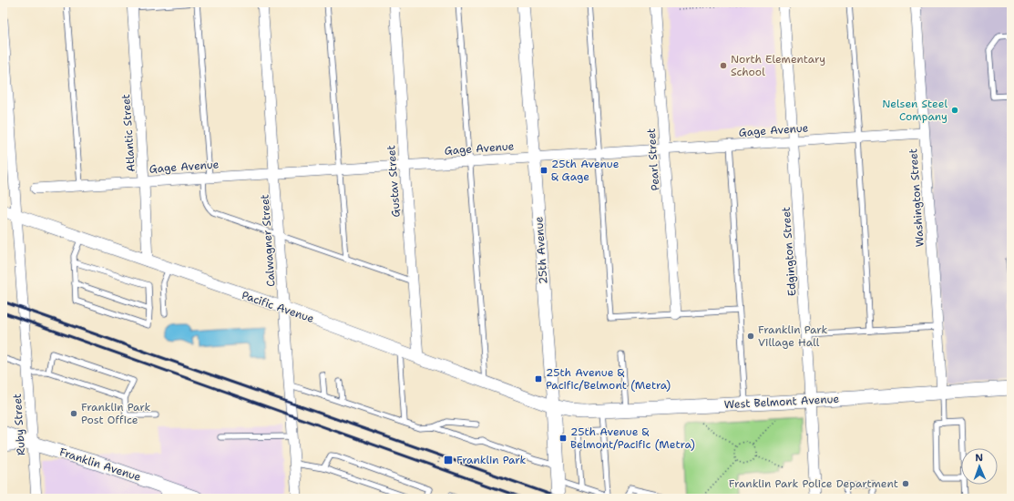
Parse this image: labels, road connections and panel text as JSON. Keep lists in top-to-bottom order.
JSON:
{
  "streets": {
    "main road": ["25th Avenue", "West Belmont Avenue", "Franklin Avenue"],
    "street": [
      "Gage Avenue",
      "Atlantic Street",
      "Pearl Street",
      "Gustav Street",
      "Washington Street",
      "Calwagner Street",
      "Edgington Street",
      "Pacific Avenue",
      "Ruby Street"
    ]
  },
  "crossings": [
    ["Gage Avenue", "Atlantic Street"],
    ["Gage Avenue", "Pearl Street"],
    ["Gage Avenue", "Gustav Street"],
    ["Gage Avenue", "Washington Street"],
    ["Gage Avenue", "Calwagner Street"],
    ["Gage Avenue", "25th Avenue"],
    ["Gage Avenue", "Edgington Street"],
    ["Atlantic Street", "Pacific Avenue"],
    ["Gustav Street", "Pacific Avenue"],
    ["Washington Street", "West Belmont Avenue"],
    ["Calwagner Street", "Pacific Avenue"],
    ["25th Avenue", "Pacific Avenue"],
    ["25th Avenue", "West Belmont Avenue"],
    ["Edgington Street", "West Belmont Avenue"],
    ["Pacific Avenue", "West Belmont Avenue"],
    ["Pacific Avenue", "Ruby Street"],
    ["Ruby Street", "Franklin Avenue"]
  ],
  "places": {
    "other": [
      "North Elementary School",
      "Nelsen Steel Company",
      "Franklin Park Village Hall",
      "Franklin Park Post Office",
      "Franklin Park Police Department"
    ],
    "transit": [
      "25th Avenue & Gage",
      "25th Avenue & Pacific/Belmont (Metra)",
      "25th Avenue & Belmont/Pacific (Metra)",
      "Franklin Park"
    ]
  },
  "north": "top"
}
